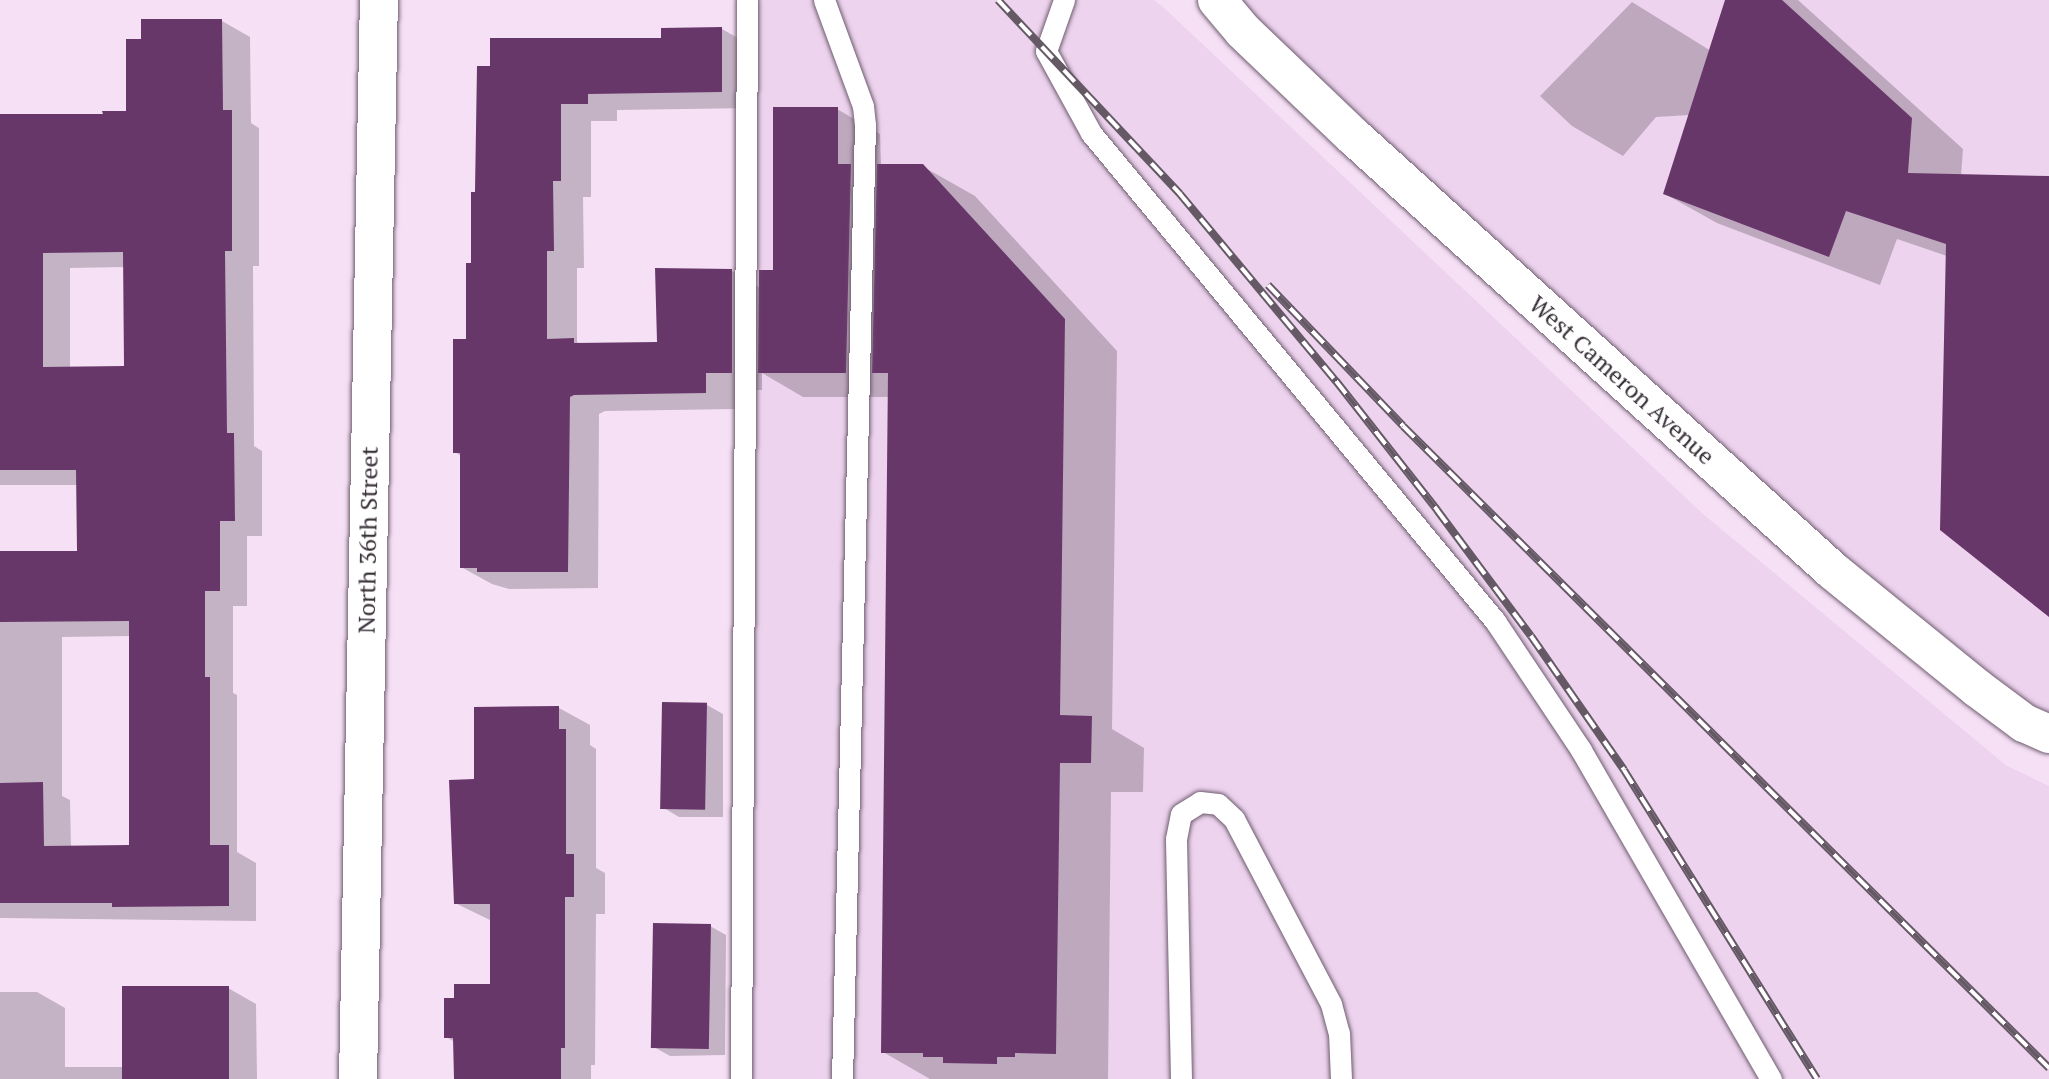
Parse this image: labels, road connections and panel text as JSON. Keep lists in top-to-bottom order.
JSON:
{
  "streets": {
    "street": ["West Cameron Avenue", "North 36th Street"]
  }
}
